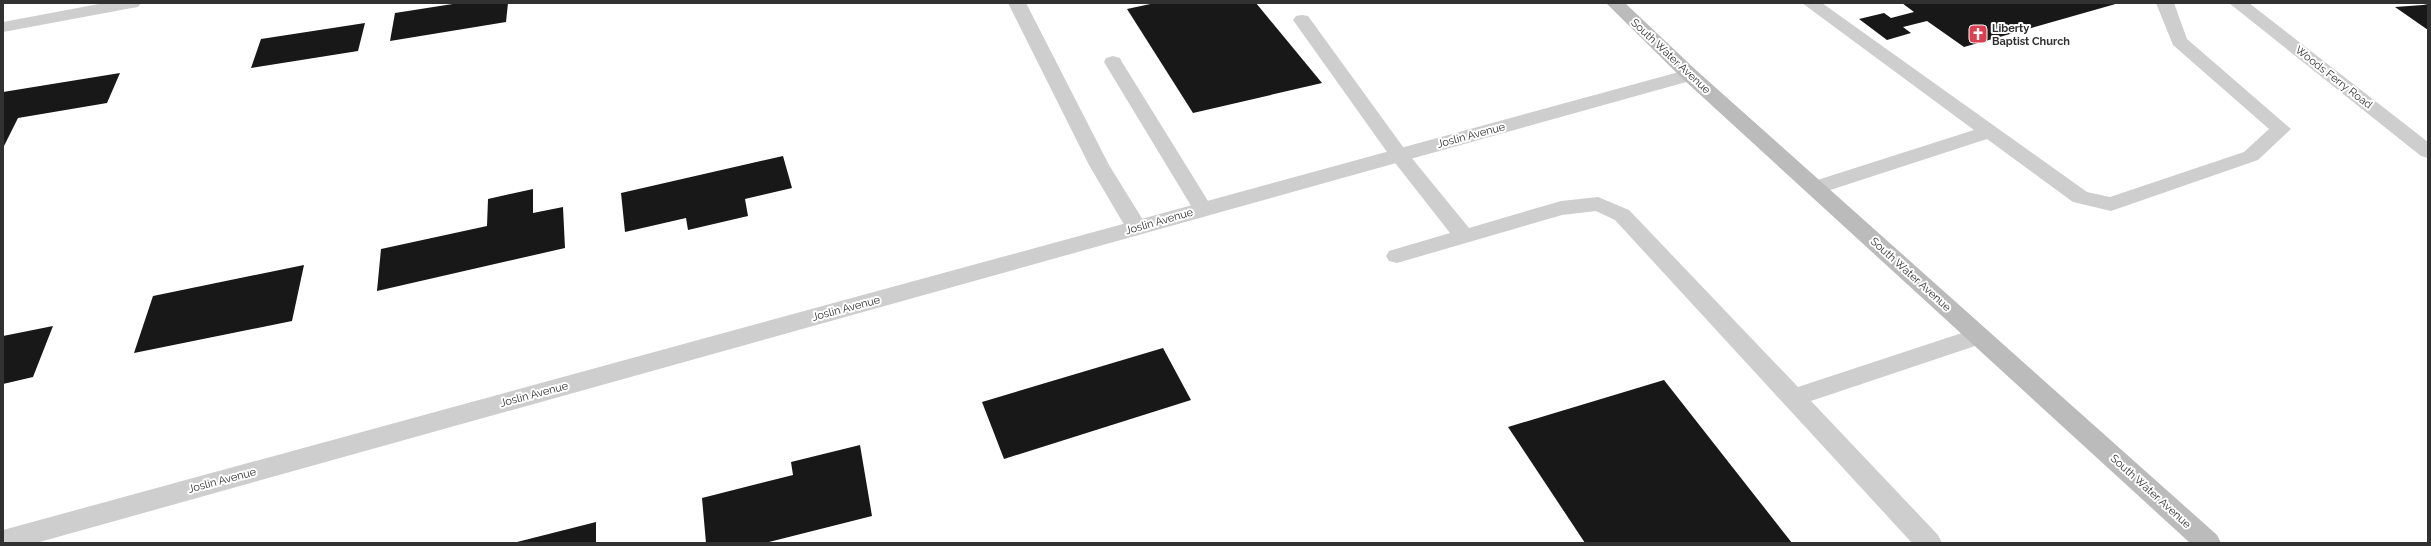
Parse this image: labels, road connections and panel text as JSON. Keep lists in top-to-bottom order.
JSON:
{
  "streets": {
    "main road": ["South Water Avenue"],
    "street": ["Woods Ferry Road", "Joslin Avenue"]
  },
  "crossings": [
    ["South Water Avenue", "Joslin Avenue"]
  ],
  "places": {
    "church": ["Liberty Baptist Church"]
  }
}
